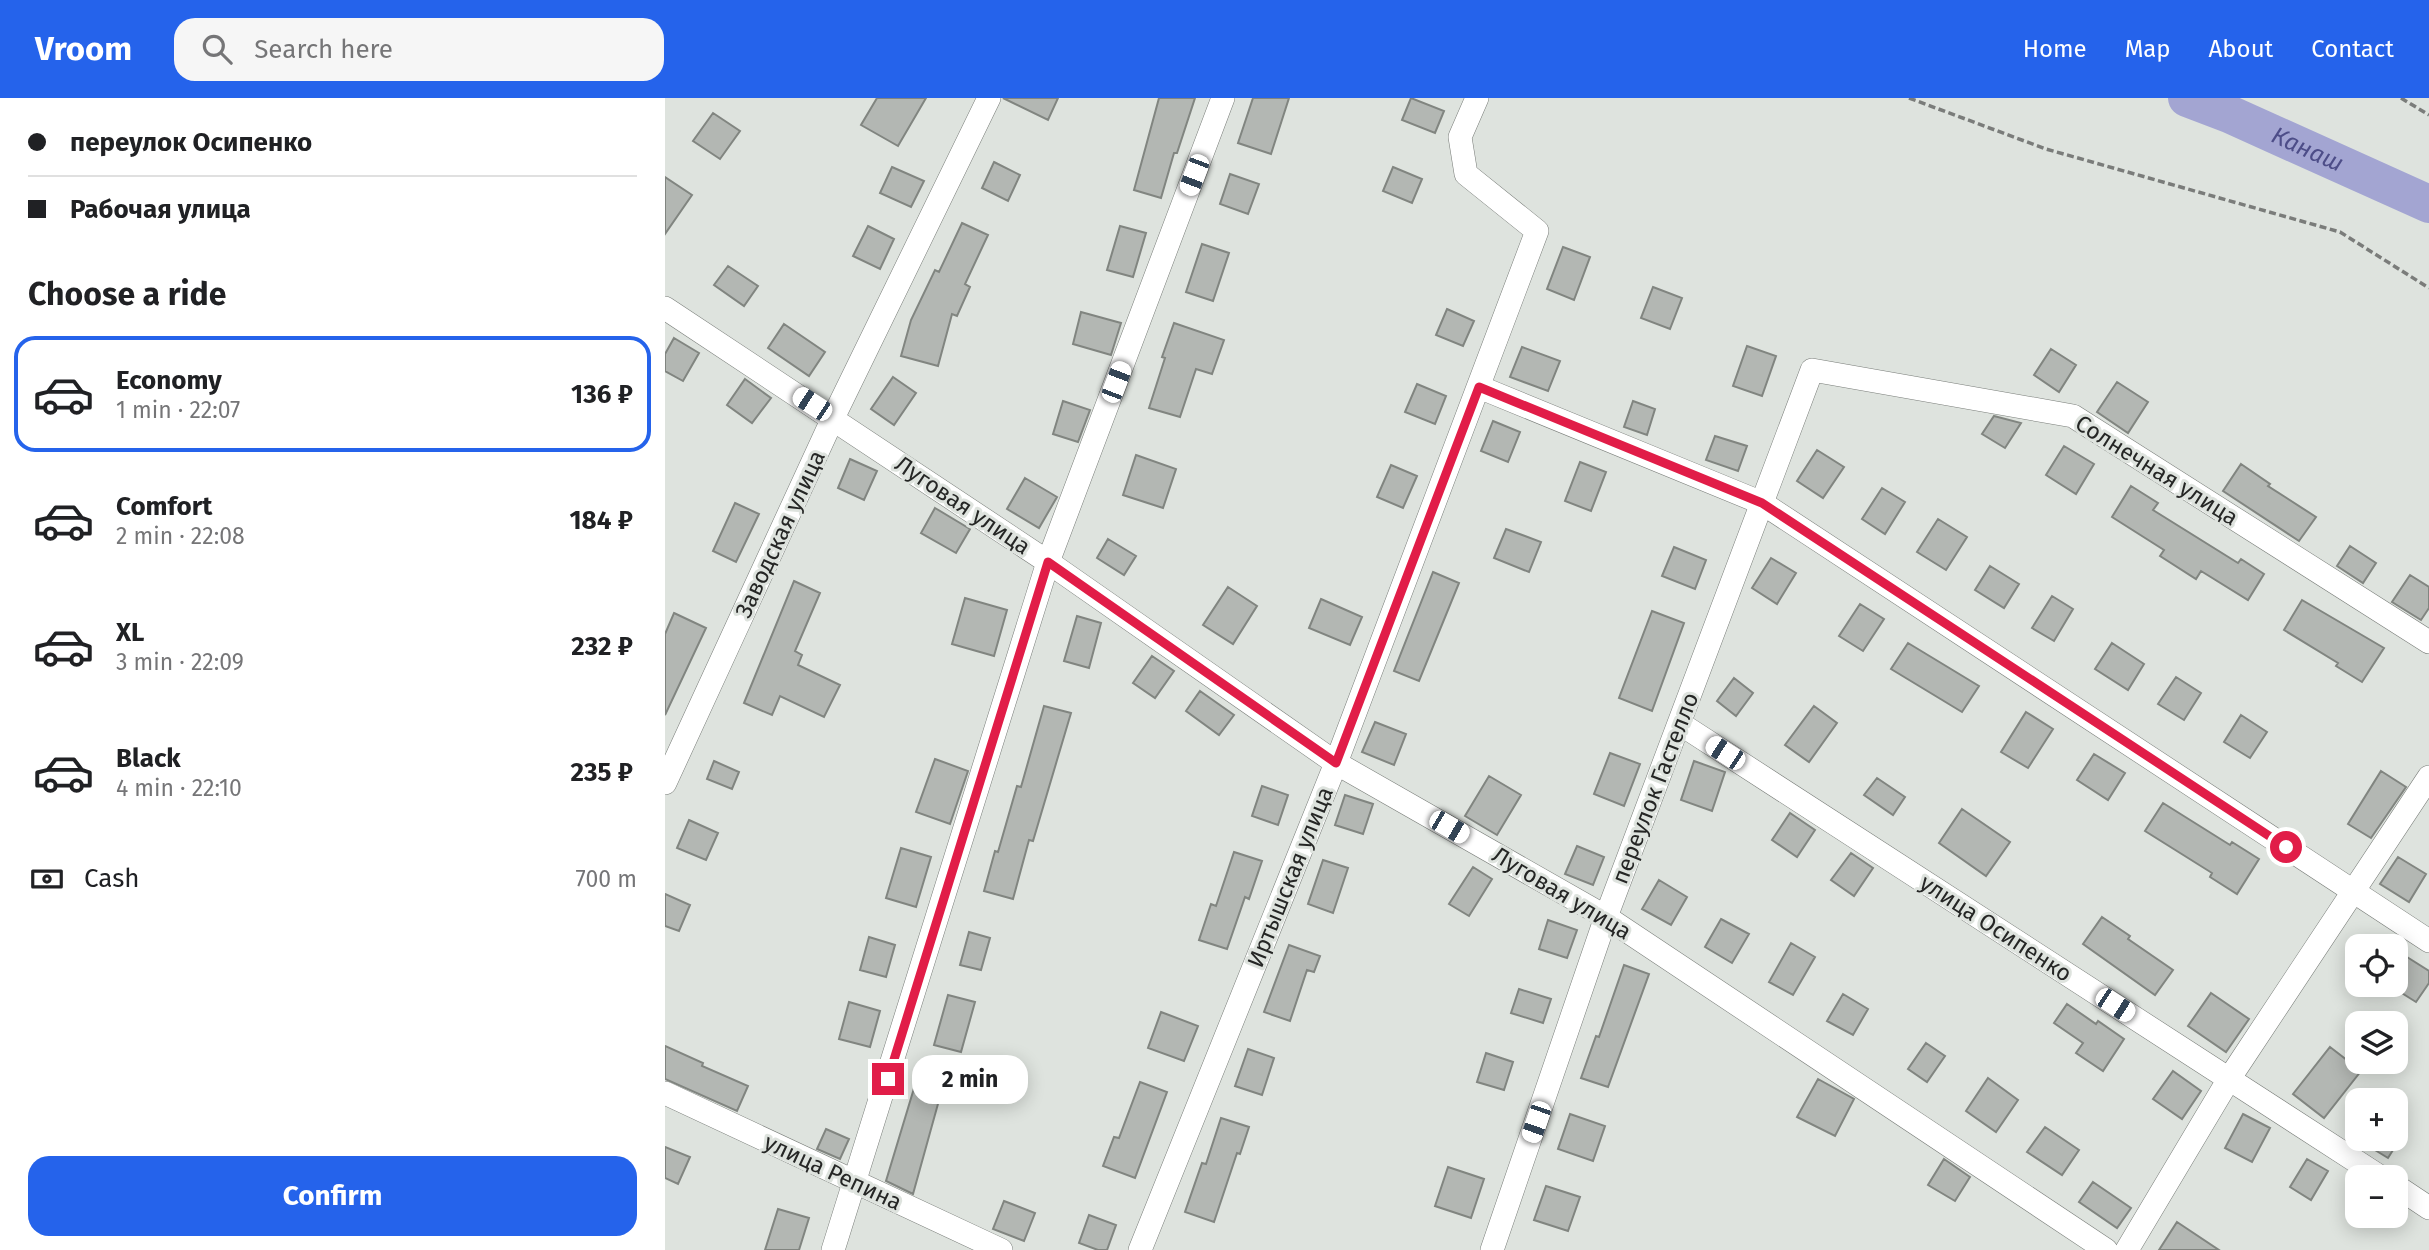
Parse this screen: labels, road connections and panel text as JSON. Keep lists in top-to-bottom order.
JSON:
{
  "streets": {
    "street": [
      "Солнечная улица",
      "Луговая улица",
      "Заводская улица",
      "переулок Гастелло",
      "Иртышская улица",
      "улица Осипенко",
      "улица Репина"
    ]
  },
  "crossings": [
    ["Солнечная улица", "переулок Гастелло"],
    ["Луговая улица", "Заводская улица"],
    ["Луговая улица", "переулок Гастелло"],
    ["Луговая улица", "Иртышская улица"],
    ["переулок Гастелло", "улица Осипенко"]
  ],
  "water": ["Канаш"],
  "page": {
    "header": "Vroom",
    "search": "Search here",
    "nav": [
      "Home",
      "Map",
      "About",
      "Contact"
    ],
    "banner": ["переулок Осипенко", "Рабочая улица"],
    "heading": "Choose a ride",
    "list": [
      {
        "name": "Economy",
        "note": "1 min · 22:07",
        "value": "136 ₽"
      },
      {
        "name": "Comfort",
        "note": "2 min · 22:08",
        "value": "184 ₽"
      },
      {
        "name": "XL",
        "note": "3 min · 22:09",
        "value": "232 ₽"
      },
      {
        "name": "Black",
        "note": "4 min · 22:10",
        "value": "235 ₽"
      }
    ],
    "pay": ["Cash", "700 m"],
    "map_buttons": ["+", "−"],
    "bubble": "2 min",
    "buttons": "Confirm"
  }
}
